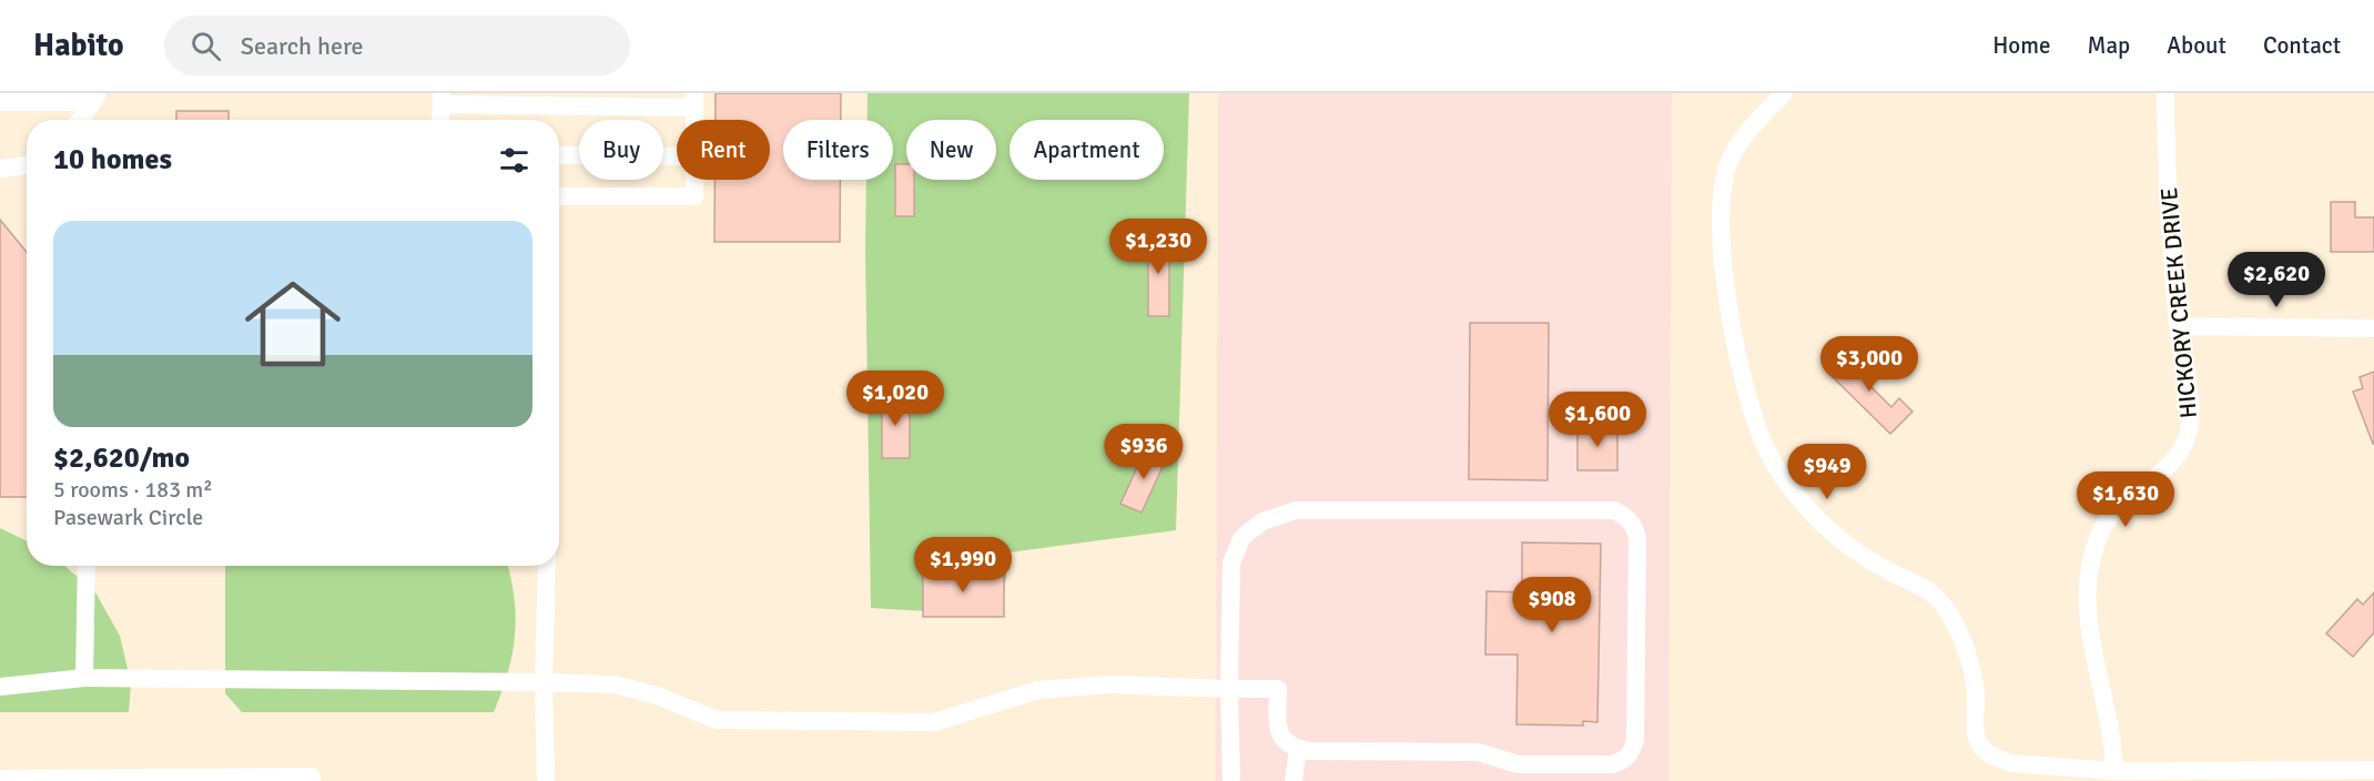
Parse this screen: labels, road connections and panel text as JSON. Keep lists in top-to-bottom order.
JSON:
{
  "streets": {
    "street": ["HICKORY CREEK DRIVE"]
  },
  "page": {
    "header": "Habito",
    "search": "Search here",
    "nav": [
      "Home",
      "Map",
      "About",
      "Contact"
    ],
    "chip": [
      "Buy",
      "Rent",
      "Filters",
      "New",
      "Apartment"
    ],
    "heading": "10 homes",
    "list": [
      {
        "name": "$2,620/mo",
        "note": "5 rooms · 183 m² · Pasewark Circle"
      }
    ],
    "price": [
      "$1,230",
      "$2,620",
      "$3,000",
      "$1,020",
      "$1,600",
      "$936",
      "$949",
      "$1,630",
      "$1,990",
      "$908"
    ]
  }
}
